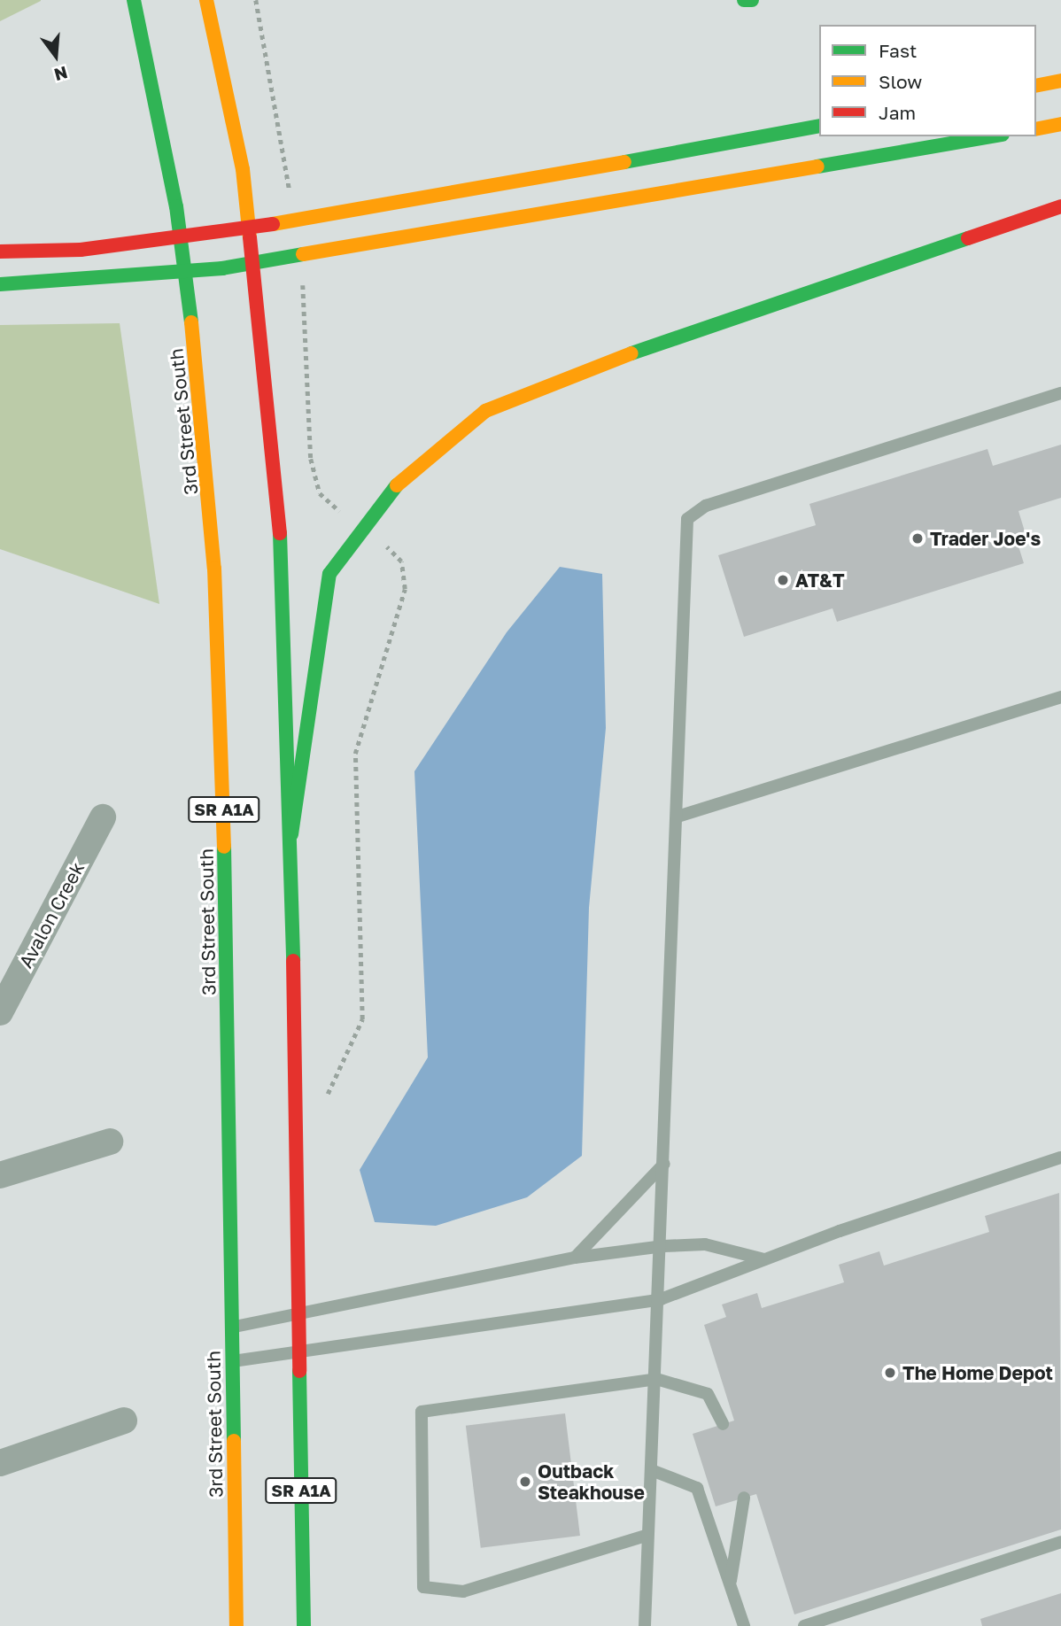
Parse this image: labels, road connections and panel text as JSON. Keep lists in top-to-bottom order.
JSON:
{
  "streets": {
    "main road": ["3rd Street South", "SR A1A"],
    "street": ["Avalon Creek"]
  },
  "places": [
    "Trader Joe's",
    "AT&T",
    "The Home Depot",
    "Outback Steakhouse"
  ],
  "legend": ["Fast", "Slow", "Jam"],
  "north": "bottom"
}
